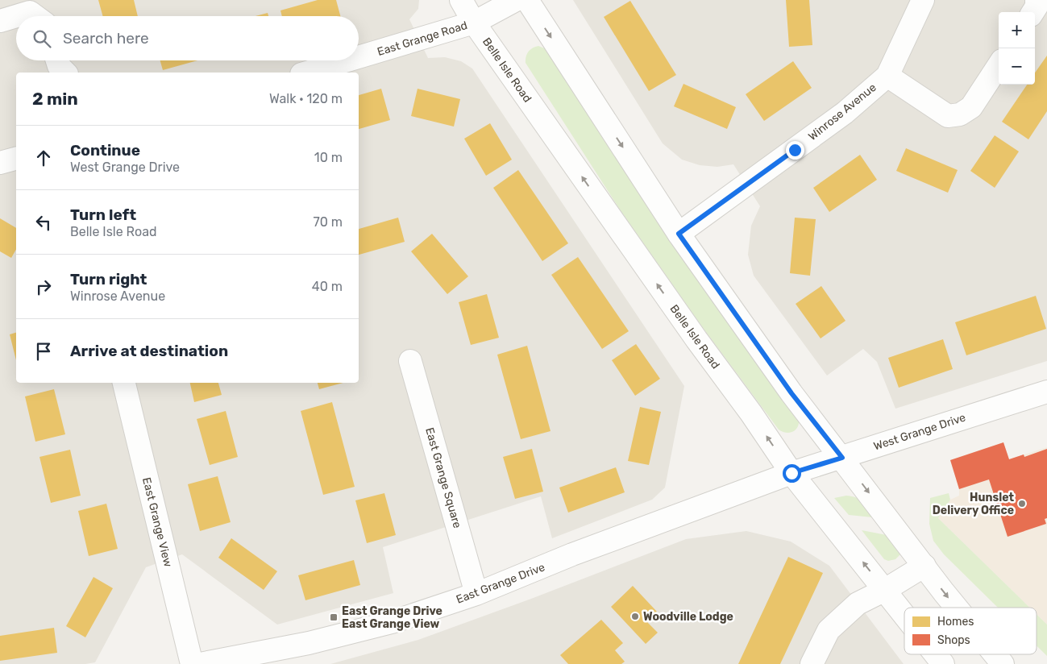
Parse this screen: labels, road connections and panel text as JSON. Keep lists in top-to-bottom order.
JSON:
{
  "streets": {
    "street": [
      "East Grange Road",
      "Belle Isle Road",
      "Winrose Avenue",
      "West Grange Drive",
      "East Grange Square",
      "East Grange View",
      "East Grange Drive"
    ]
  },
  "crossings": [
    ["East Grange Road", "Belle Isle Road"],
    ["Belle Isle Road", "West Grange Drive"],
    ["Belle Isle Road", "East Grange Drive"],
    ["West Grange Drive", "East Grange Drive"],
    ["East Grange Square", "East Grange Drive"]
  ],
  "places": {
    "other": ["Hunslet Delivery Office", "Woodville Lodge"],
    "transit": ["East Grange Drive East Grange View"]
  },
  "legend": ["Homes", "Shops"],
  "page": {
    "map_buttons": ["+", "−"],
    "search": "Search here",
    "heading": ["2 min", "Walk · 120 m"],
    "list": [
      ["Continue", "West Grange Drive", "10 m"],
      ["Turn left", "Belle Isle Road", "70 m"],
      ["Turn right", "Winrose Avenue", "40 m"],
      "Arrive at destination"
    ]
  }
}
